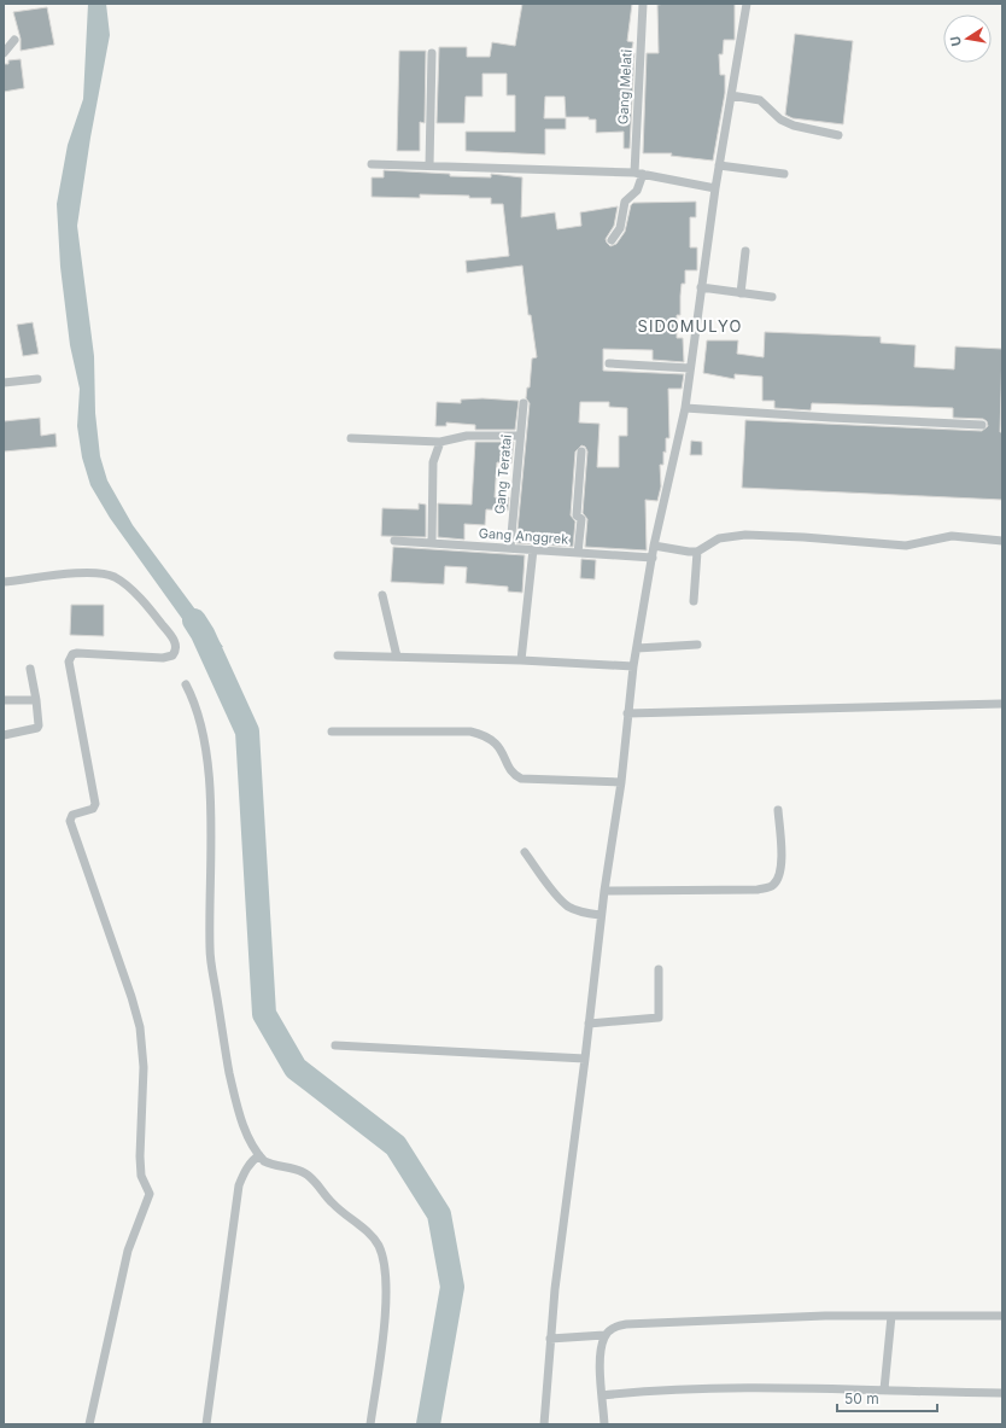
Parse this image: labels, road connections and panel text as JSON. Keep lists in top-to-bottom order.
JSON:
{
  "streets": {
    "street": ["Gang Melati", "Gang Teratai", "Gang Anggrek"]
  },
  "crossings": [
    ["Gang Teratai", "Gang Anggrek"]
  ],
  "districts": ["SIDOMULYO"],
  "scale_bar": "50 m",
  "north": "left"
}
